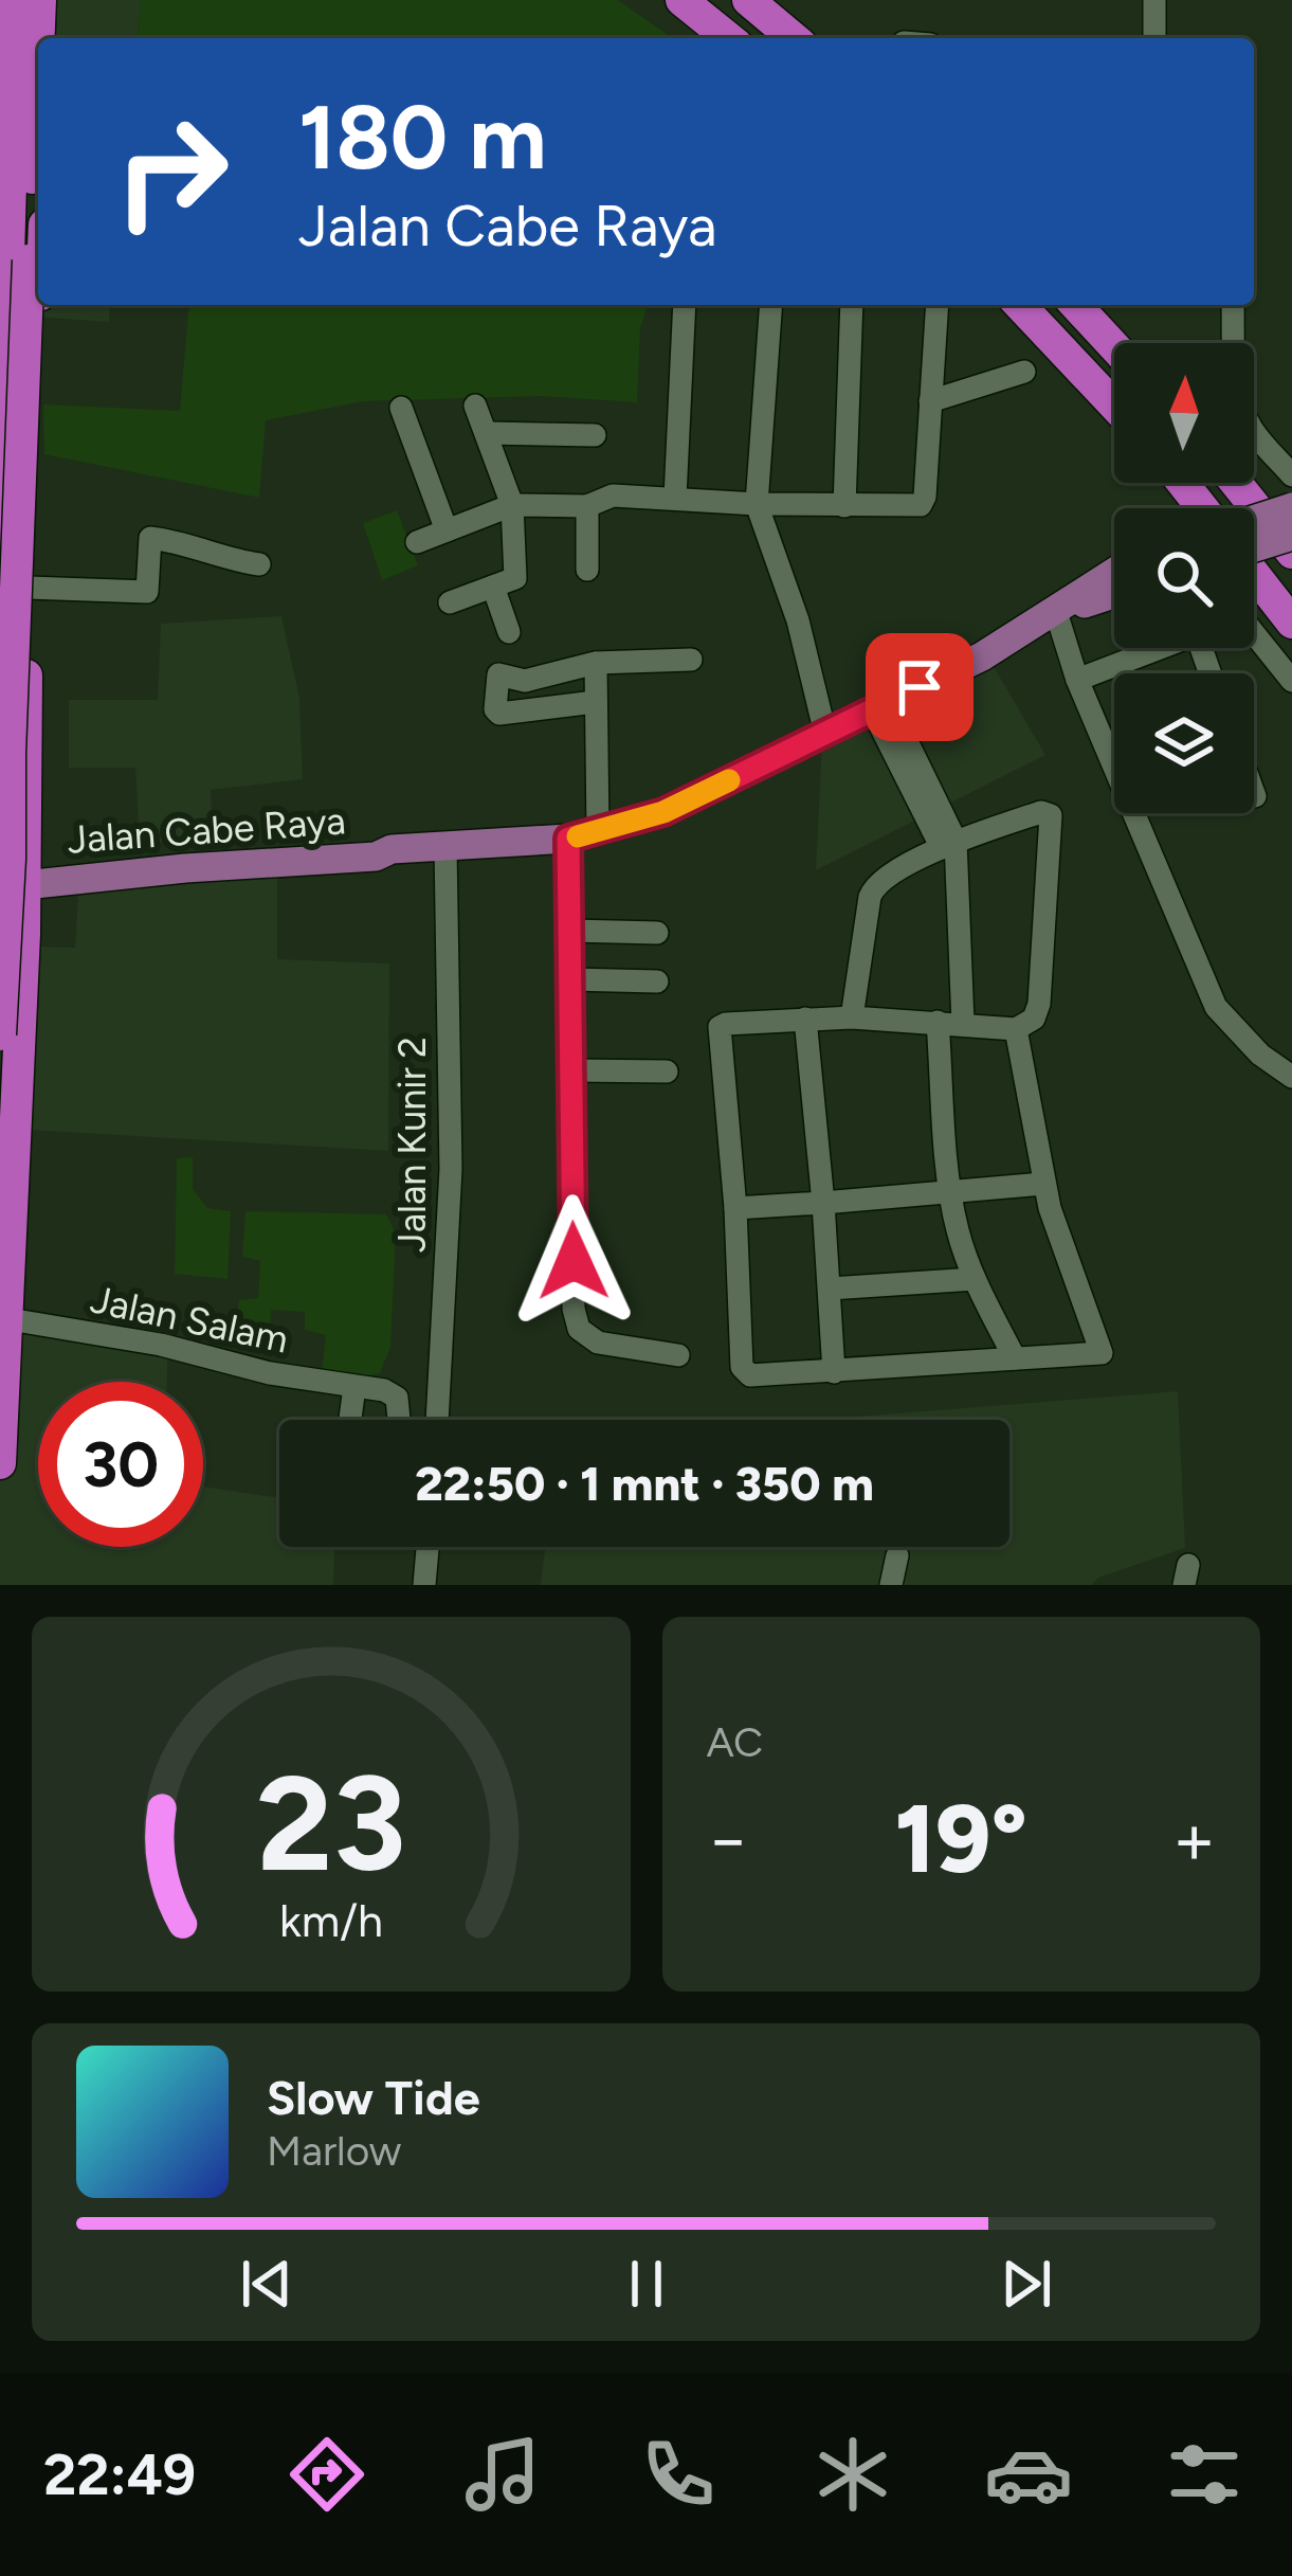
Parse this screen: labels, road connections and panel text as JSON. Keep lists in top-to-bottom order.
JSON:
{
  "streets": {
    "main road": ["Jalan Cabe Raya"],
    "street": ["Jalan Kunir 2", "Jalan Salam"]
  },
  "crossings": [
    ["Jalan Cabe Raya", "Jalan Kunir 2"]
  ],
  "north": "top",
  "page": {
    "turn": ["180 m", "Jalan Cabe Raya"],
    "limit": "30",
    "trip": "22:50 · 1 mnt · 350 m",
    "tile": "AC",
    "heat": ["−", "19°", "+"],
    "song": ["Slow Tide", "Marlow"],
    "tabs": "22:49",
    "gauge": ["23", "km/h"]
  }
}
